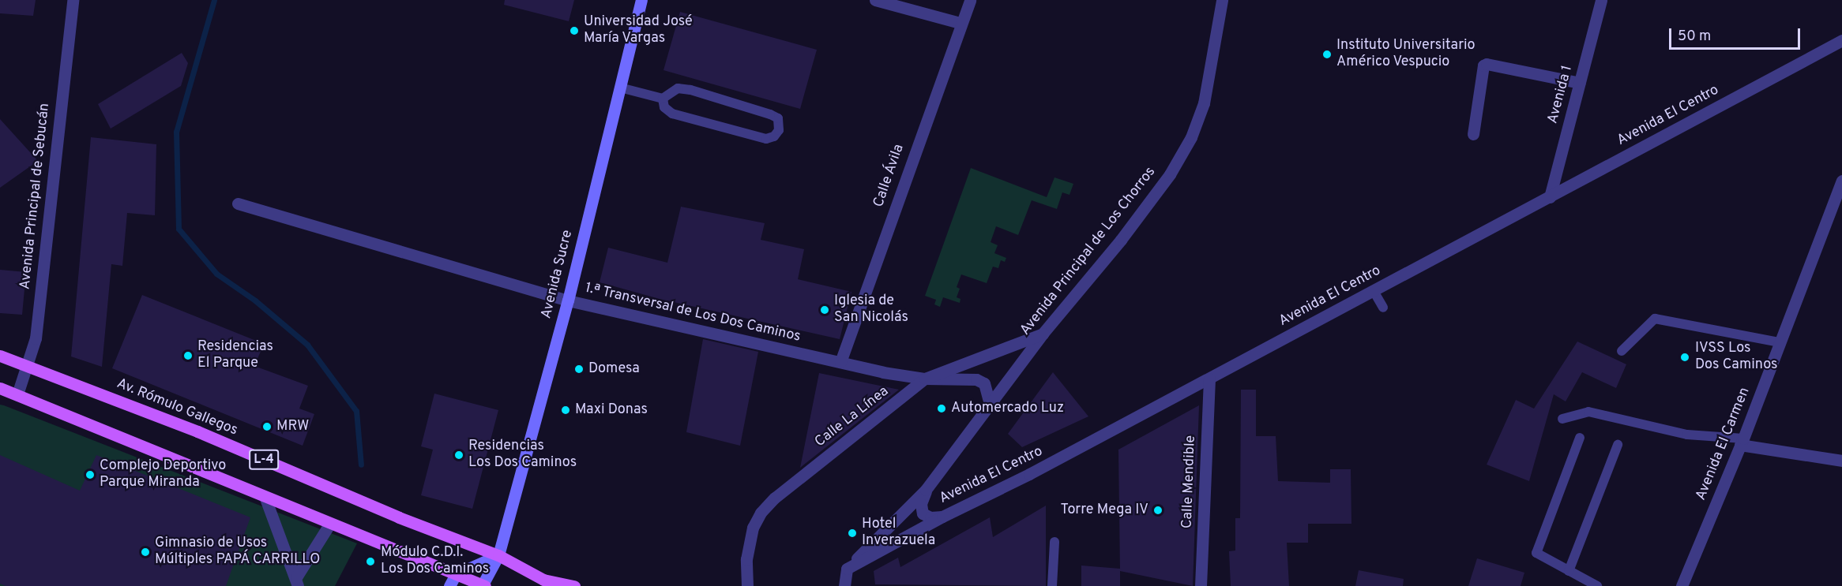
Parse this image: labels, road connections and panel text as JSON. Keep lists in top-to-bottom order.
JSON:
{
  "streets": {
    "main road": ["Avenida Sucre", "Av. Rómulo Gallegos", "L-4"],
    "street": [
      "Avenida 1",
      "Avenida El Centro",
      "Calle Ávila",
      "Avenida Principal de Sebucán",
      "Avenida Principal de Los Chorros",
      "1.ª Transversal de Los Dos Caminos",
      "Calle La Línea",
      "Avenida El Carmen",
      "Calle Mendible"
    ]
  },
  "crossings": [
    ["Avenida 1", "Avenida El Centro"],
    ["Avenida El Centro", "Avenida Principal de Los Chorros"],
    ["Avenida El Centro", "Calle Mendible"],
    ["Calle Ávila", "1.ª Transversal de Los Dos Caminos"],
    ["Avenida Principal de Sebucán", "Av. Rómulo Gallegos"],
    ["Avenida Principal de Sebucán", "L-4"],
    ["Avenida Principal de Los Chorros", "Calle La Línea"],
    ["Avenida Sucre", "1.ª Transversal de Los Dos Caminos"],
    ["Avenida Sucre", "Av. Rómulo Gallegos"],
    ["Avenida Sucre", "L-4"],
    ["1.ª Transversal de Los Dos Caminos", "Calle La Línea"],
    ["Av. Rómulo Gallegos", "L-4"]
  ],
  "places": [
    "Universidad José María Vargas",
    "Instituto Universitario Américo Vespucio",
    "Iglesia de San Nicolás",
    "Residencias El Parque",
    "IVSS Los Dos Caminos",
    "Domesa",
    "Automercado Luz",
    "Maxi Donas",
    "MRW",
    "Residencias Los Dos Caminos",
    "Complejo Deportivo Parque Miranda",
    "Torre Mega IV",
    "Hotel Inverazuela",
    "Gimnasio de Usos Múltiples PAPÁ CARRILLO",
    "Módulo C.D.I. Los Dos Caminos"
  ],
  "scale_bar": "50 m"
}
